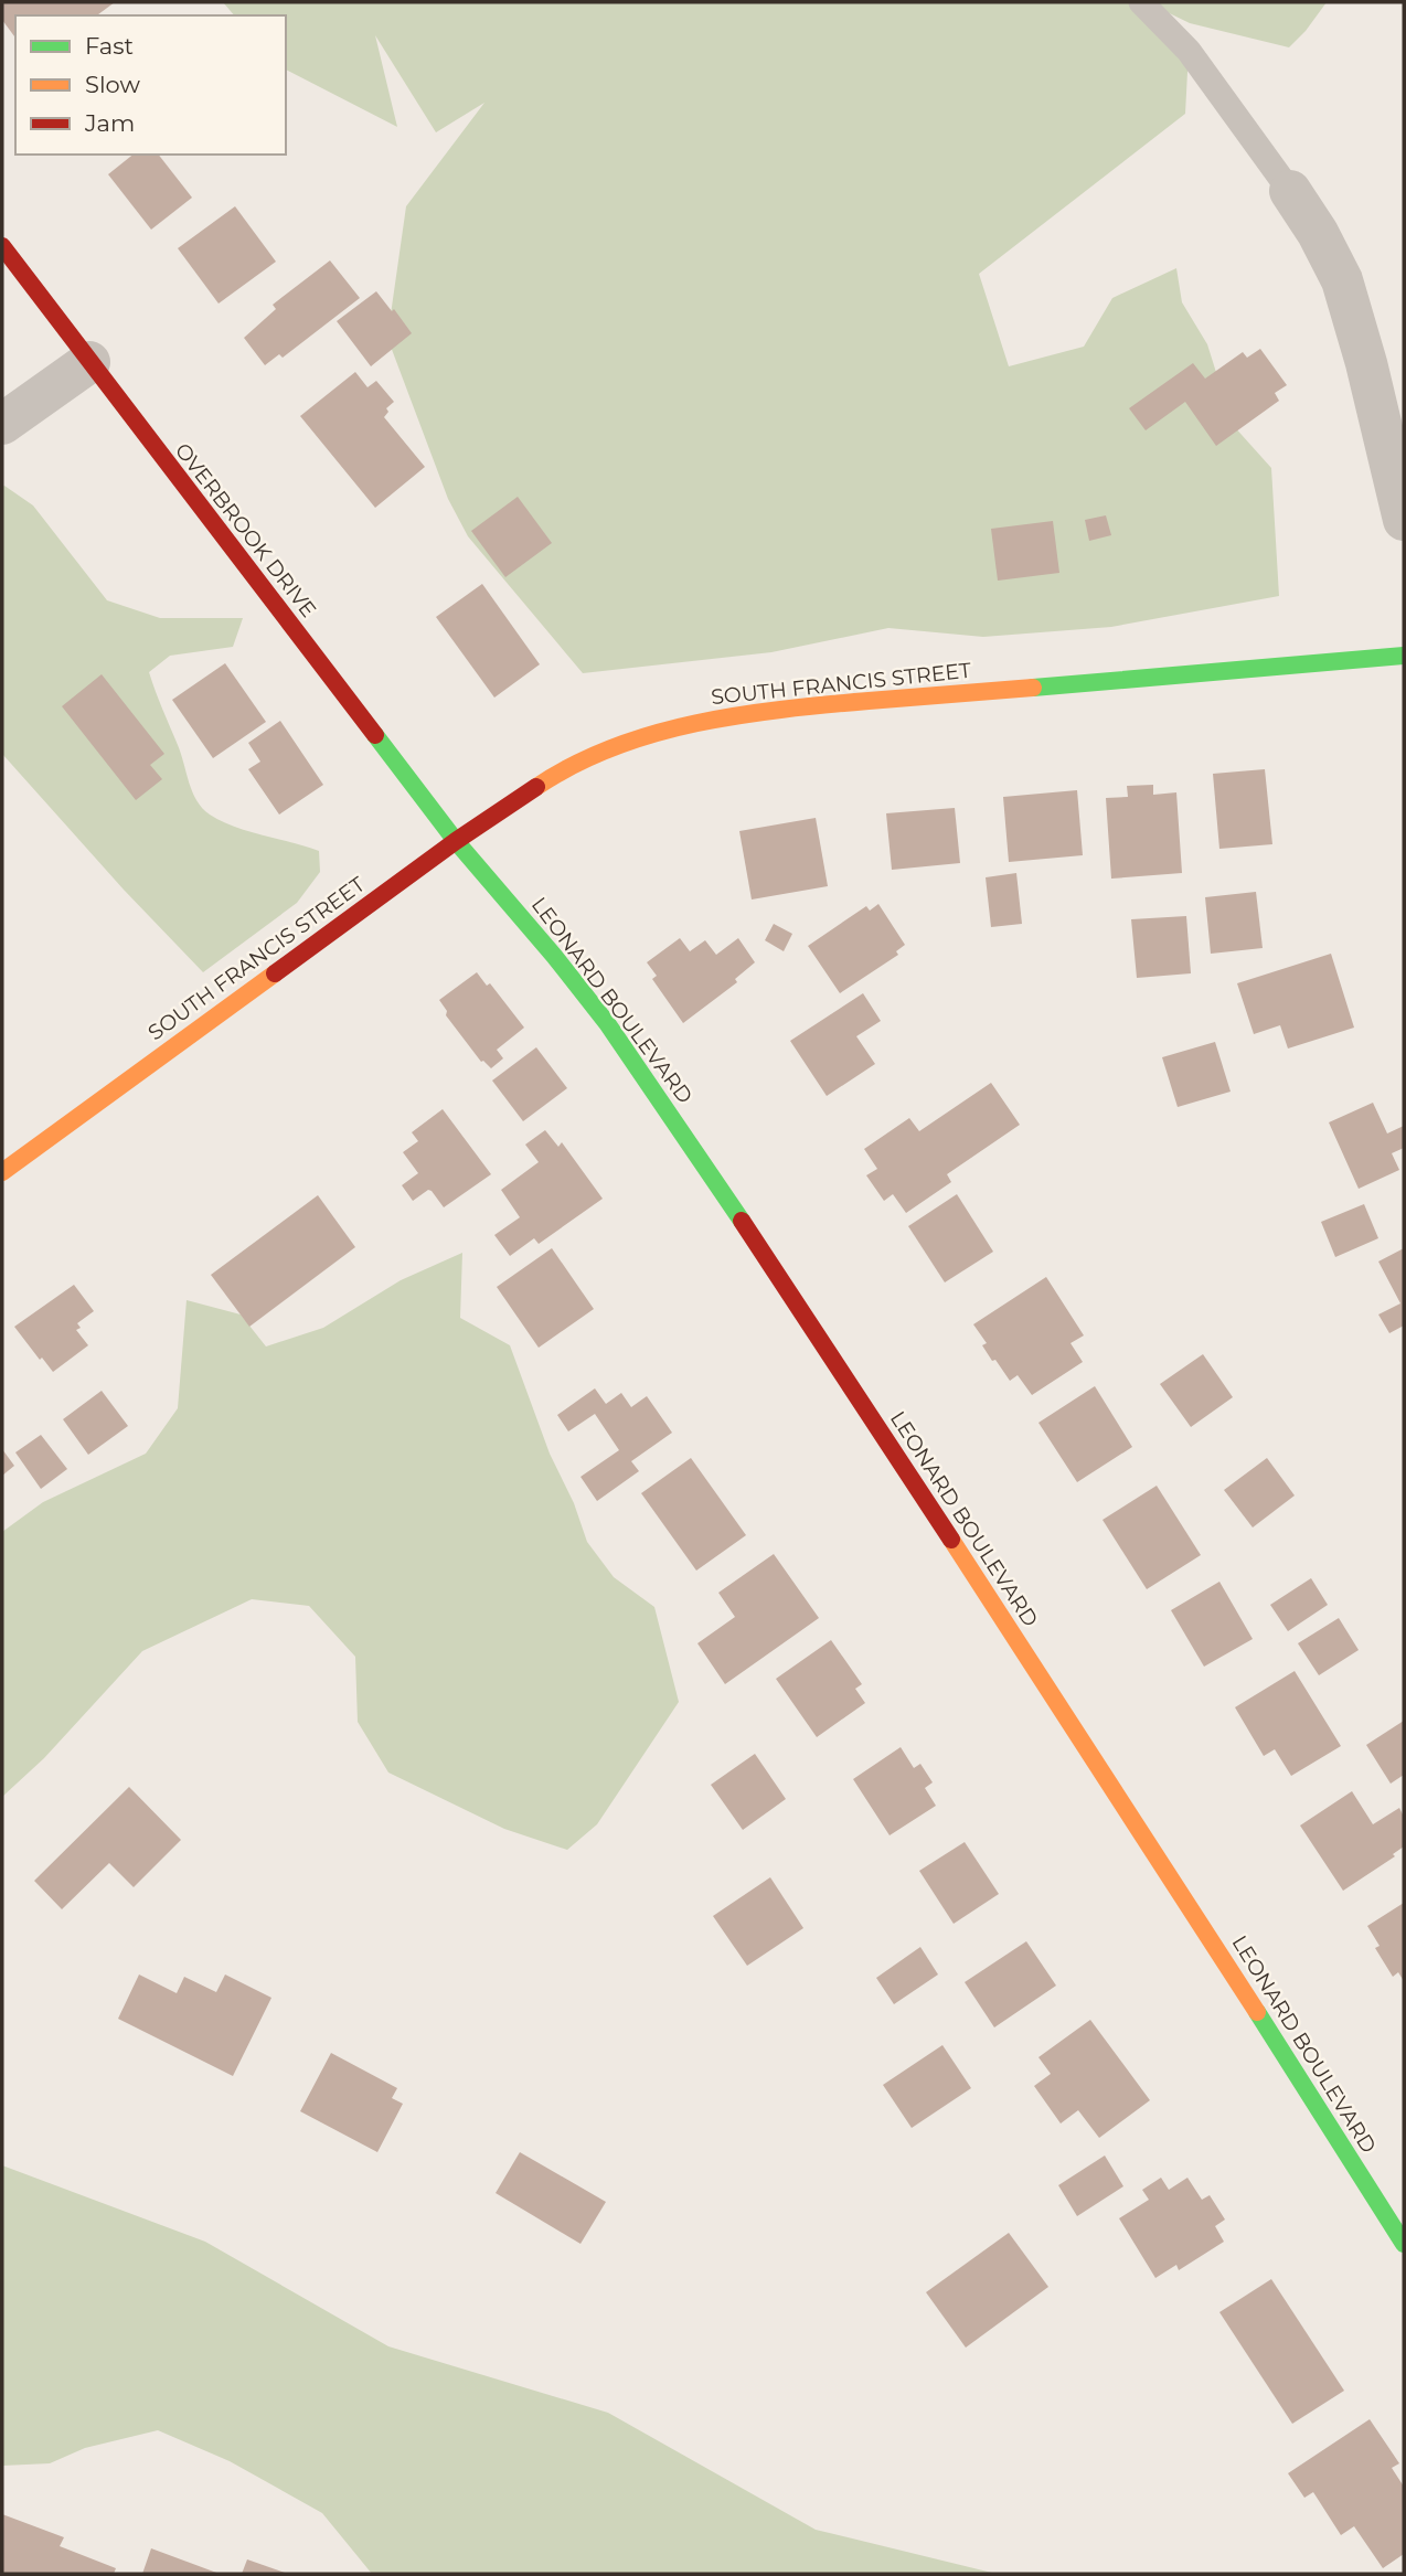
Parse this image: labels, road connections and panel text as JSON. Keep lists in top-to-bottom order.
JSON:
{
  "streets": {
    "street": ["OVERBROOK DRIVE", "SOUTH FRANCIS STREET", "LEONARD BOULEVARD"]
  },
  "crossings": [
    ["OVERBROOK DRIVE", "SOUTH FRANCIS STREET"],
    ["OVERBROOK DRIVE", "LEONARD BOULEVARD"],
    ["SOUTH FRANCIS STREET", "LEONARD BOULEVARD"]
  ],
  "legend": ["Fast", "Slow", "Jam"]
}
